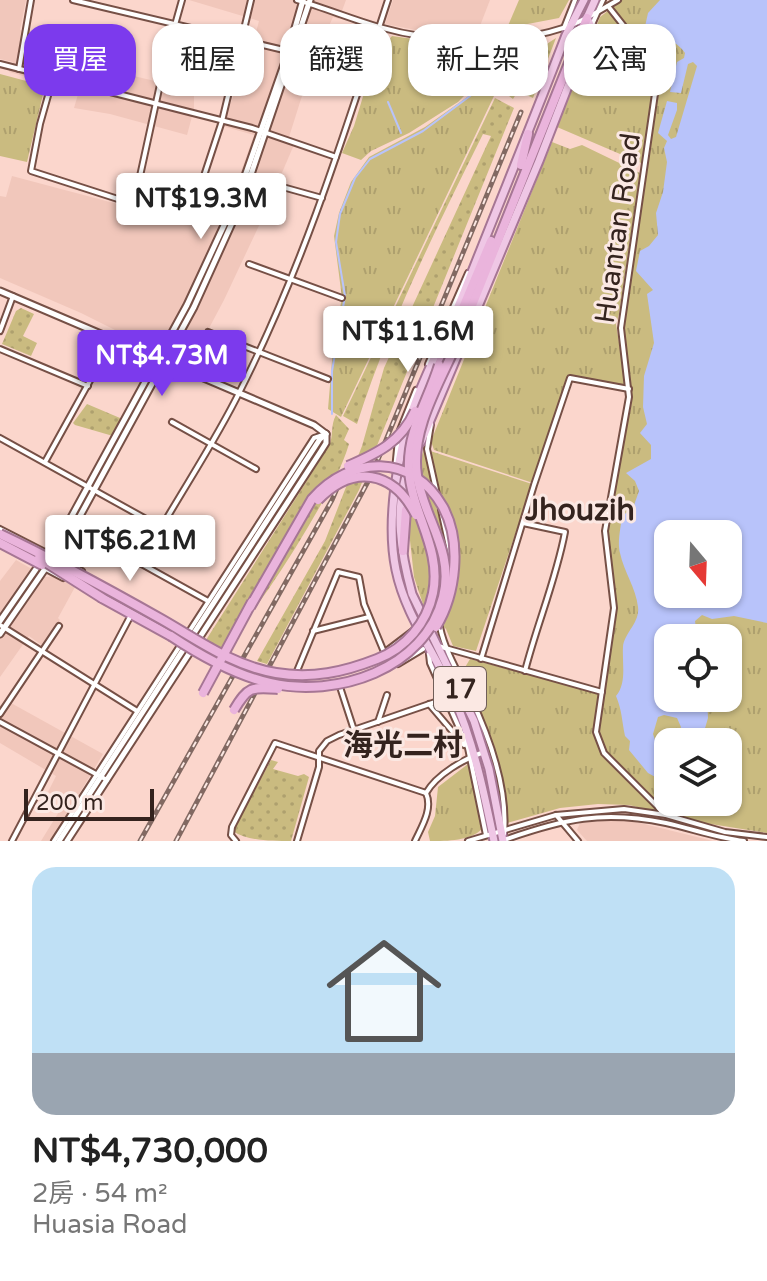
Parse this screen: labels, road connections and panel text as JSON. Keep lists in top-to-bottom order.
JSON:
{
  "streets": {
    "main road": ["17"],
    "street": ["Huantan Road"]
  },
  "districts": ["Jhouzih", "海光二村"],
  "scale_bar": "200 m",
  "north": "bottom",
  "page": {
    "chip": [
      "買屋",
      "租屋",
      "篩選",
      "新上架",
      "公寓"
    ],
    "price": [
      "NT$19.3M",
      "NT$11.6M",
      "NT$4.73M",
      "NT$6.21M"
    ],
    "scale": "200 m",
    "list": [
      {
        "name": "NT$4,730,000",
        "note": "2房 · 54 m² · Huasia Road"
      }
    ]
  }
}
